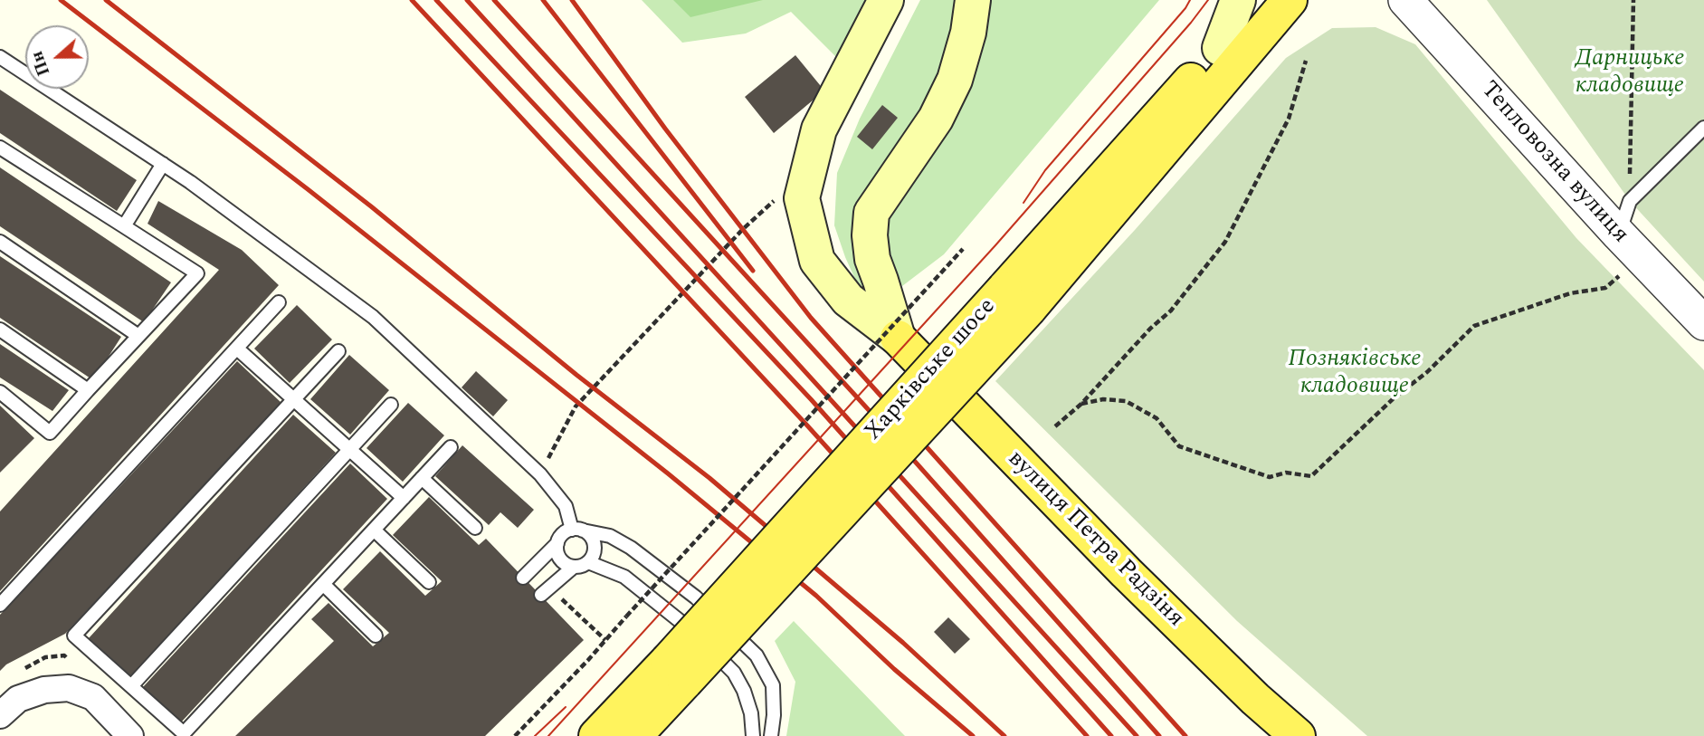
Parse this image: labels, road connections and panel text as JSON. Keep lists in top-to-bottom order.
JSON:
{
  "streets": {
    "main road": ["Харківське шосе", "вулиця Петра Радзіня"],
    "street": ["Тепловозна вулиця"]
  },
  "parks": ["Дарницьке кладовище", "Позняківське кладовище"],
  "north": "left"
}
